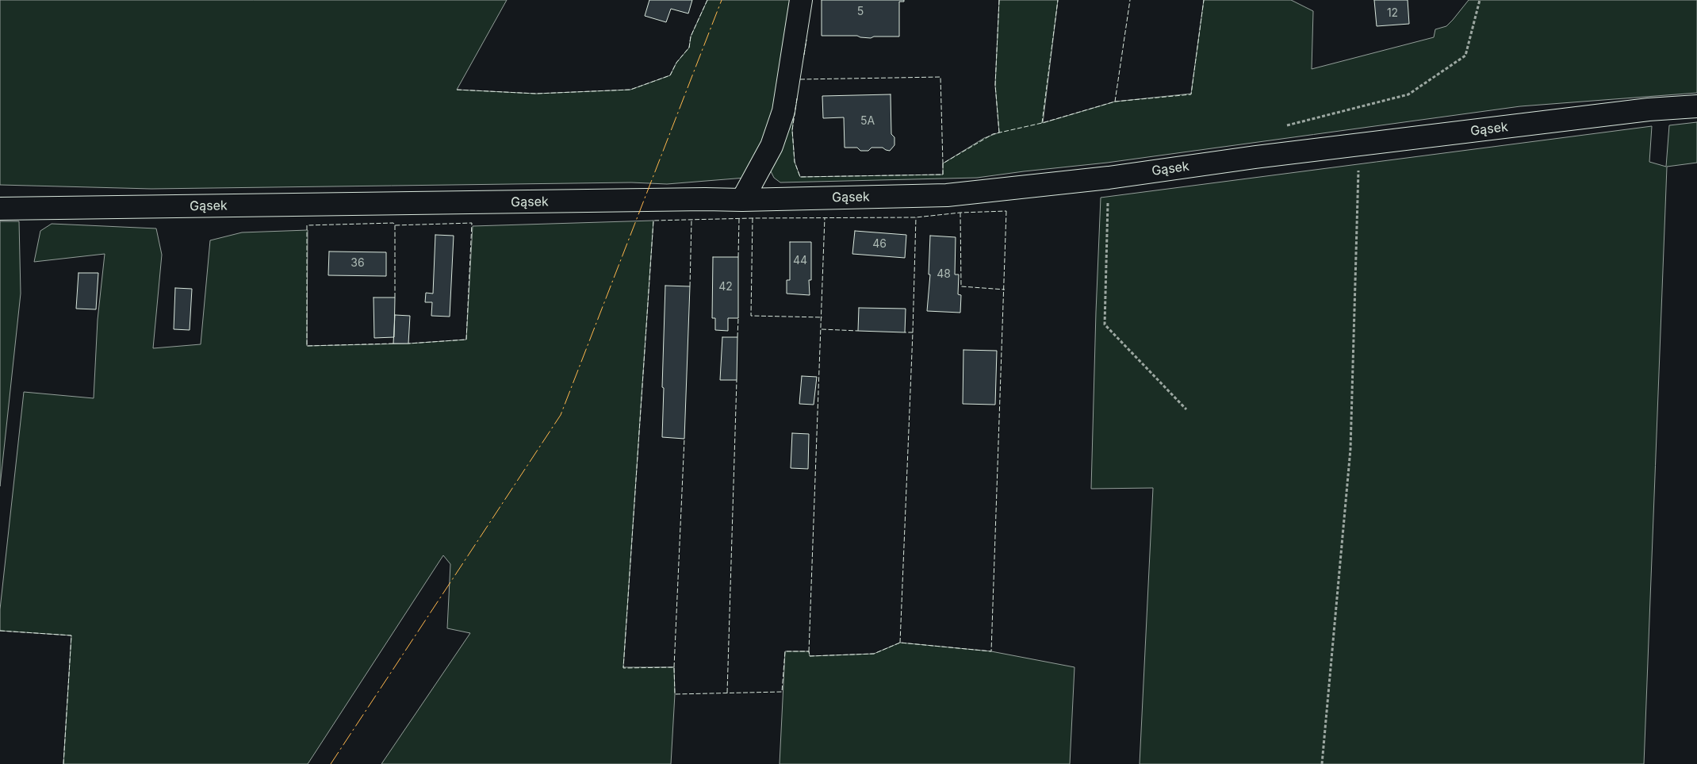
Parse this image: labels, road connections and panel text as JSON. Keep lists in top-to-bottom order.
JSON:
{
  "streets": {
    "street": ["Gąsek"]
  },
  "house_numbers": [
    "5",
    "12",
    "5A",
    "46",
    "44",
    "36",
    "48",
    "42"
  ]
}
